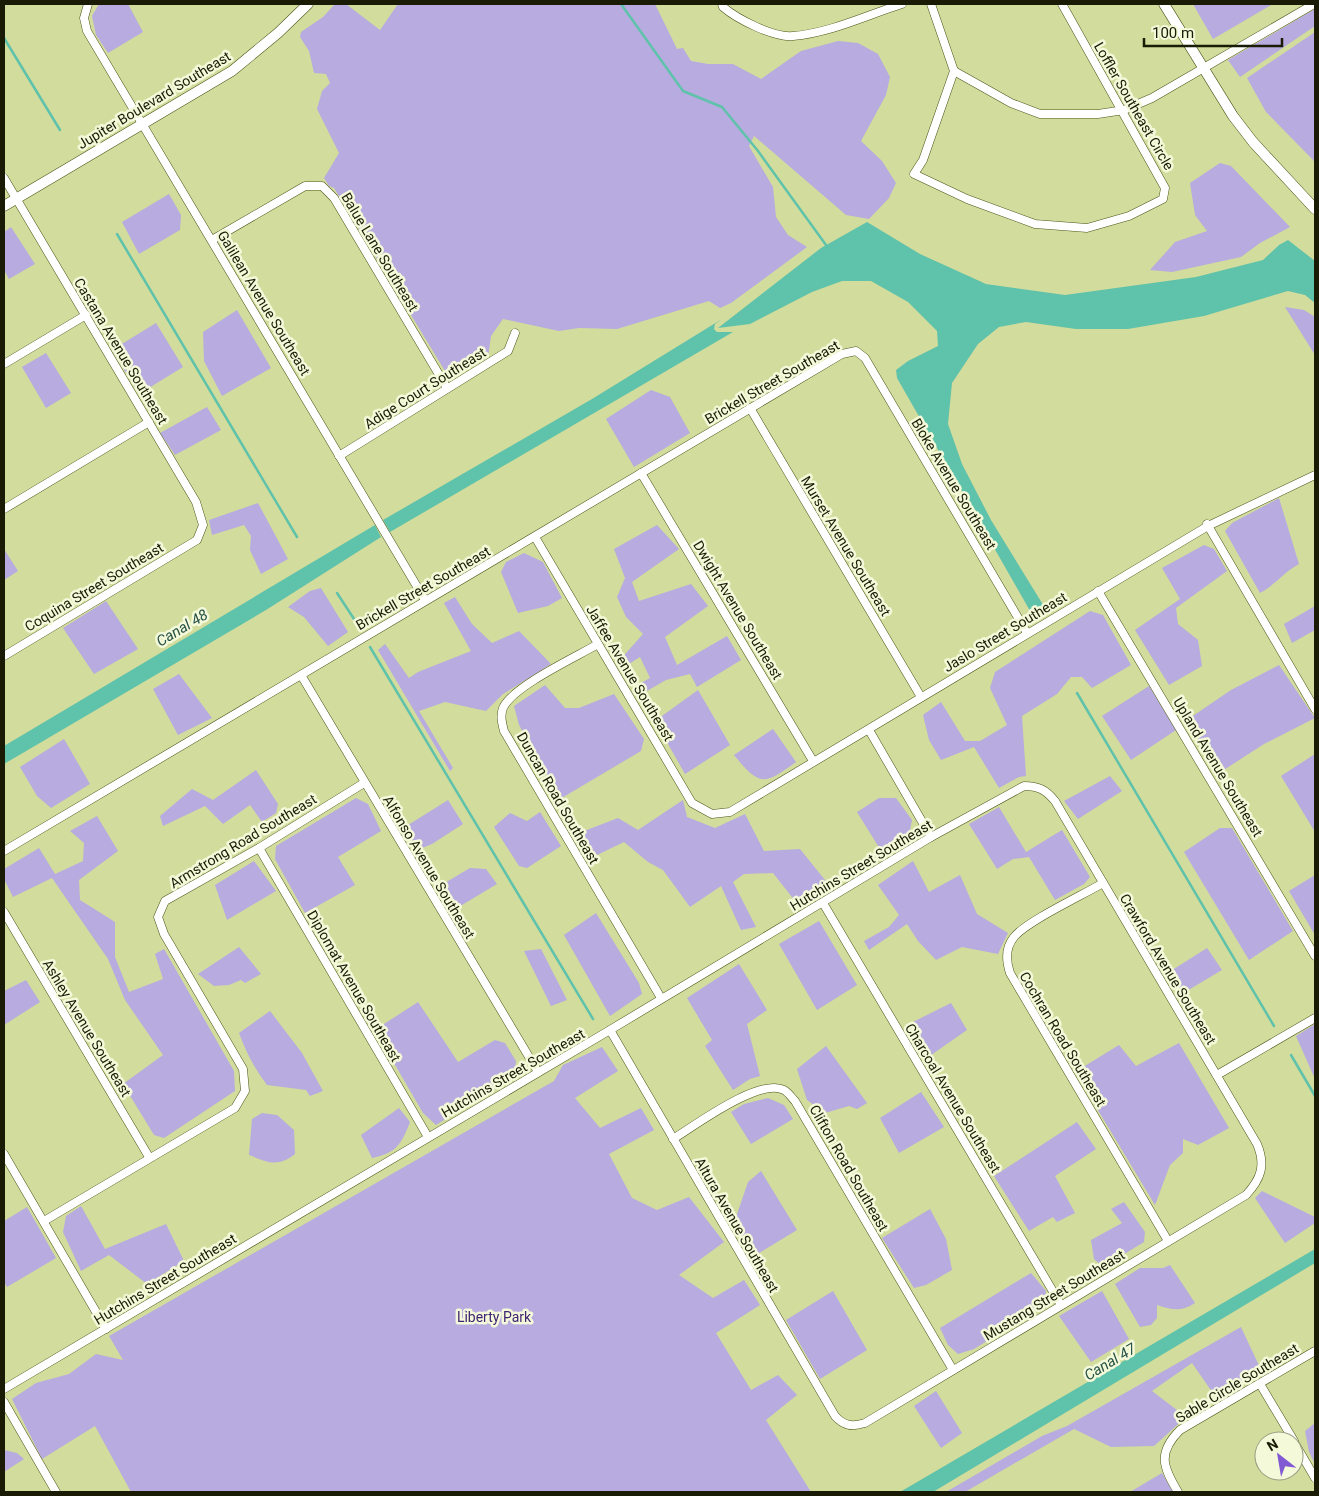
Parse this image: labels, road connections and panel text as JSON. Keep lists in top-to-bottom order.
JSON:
{
  "streets": {
    "street": [
      "Jupiter Boulevard Southeast",
      "Loffler Southeast Circle",
      "Balue Lane Southeast",
      "Galilean Avenue Southeast",
      "Castana Avenue Southeast",
      "Brickell Street Southeast",
      "Adige Court Southeast",
      "Bloke Avenue Southeast",
      "Murset Avenue Southeast",
      "Coquina Street Southeast",
      "Dwight Avenue Southeast",
      "Jaslo Street Southeast",
      "Jaffee Avenue Southeast",
      "Upland Avenue Southeast",
      "Duncan Road Southeast",
      "Armstrong Road Southeast",
      "Hutchins Street Southeast",
      "Alfonso Avenue Southeast",
      "Crawford Avenue Southeast",
      "Diplomat Avenue Southeast",
      "Ashley Avenue Southeast",
      "Cochran Road Southeast",
      "Charcoal Avenue Southeast",
      "Clifton Road Southeast",
      "Altura Avenue Southeast",
      "Mustang Street Southeast",
      "Sable Circle Southeast"
    ]
  },
  "crossings": [
    ["Jupiter Boulevard Southeast", "Galilean Avenue Southeast"],
    ["Jupiter Boulevard Southeast", "Castana Avenue Southeast"],
    ["Balue Lane Southeast", "Galilean Avenue Southeast"],
    ["Balue Lane Southeast", "Adige Court Southeast"],
    ["Galilean Avenue Southeast", "Brickell Street Southeast"],
    ["Galilean Avenue Southeast", "Adige Court Southeast"],
    ["Castana Avenue Southeast", "Coquina Street Southeast"],
    ["Brickell Street Southeast", "Bloke Avenue Southeast"],
    ["Brickell Street Southeast", "Murset Avenue Southeast"],
    ["Brickell Street Southeast", "Dwight Avenue Southeast"],
    ["Brickell Street Southeast", "Jaffee Avenue Southeast"],
    ["Brickell Street Southeast", "Alfonso Avenue Southeast"],
    ["Bloke Avenue Southeast", "Jaslo Street Southeast"],
    ["Murset Avenue Southeast", "Jaslo Street Southeast"],
    ["Dwight Avenue Southeast", "Jaslo Street Southeast"],
    ["Jaslo Street Southeast", "Jaffee Avenue Southeast"],
    ["Jaslo Street Southeast", "Upland Avenue Southeast"],
    ["Jaffee Avenue Southeast", "Duncan Road Southeast"],
    ["Duncan Road Southeast", "Hutchins Street Southeast"],
    ["Armstrong Road Southeast", "Alfonso Avenue Southeast"],
    ["Armstrong Road Southeast", "Diplomat Avenue Southeast"],
    ["Armstrong Road Southeast", "Ashley Avenue Southeast"],
    ["Hutchins Street Southeast", "Alfonso Avenue Southeast"],
    ["Hutchins Street Southeast", "Crawford Avenue Southeast"],
    ["Hutchins Street Southeast", "Diplomat Avenue Southeast"],
    ["Hutchins Street Southeast", "Charcoal Avenue Southeast"],
    ["Hutchins Street Southeast", "Altura Avenue Southeast"],
    ["Crawford Avenue Southeast", "Cochran Road Southeast"],
    ["Crawford Avenue Southeast", "Mustang Street Southeast"],
    ["Cochran Road Southeast", "Mustang Street Southeast"],
    ["Charcoal Avenue Southeast", "Mustang Street Southeast"],
    ["Clifton Road Southeast", "Altura Avenue Southeast"],
    ["Clifton Road Southeast", "Mustang Street Southeast"],
    ["Altura Avenue Southeast", "Mustang Street Southeast"]
  ],
  "water": ["Canal 48", "Canal 47"],
  "parks": ["Liberty Park"],
  "scale_bar": "100 m",
  "north": "top left"
}
